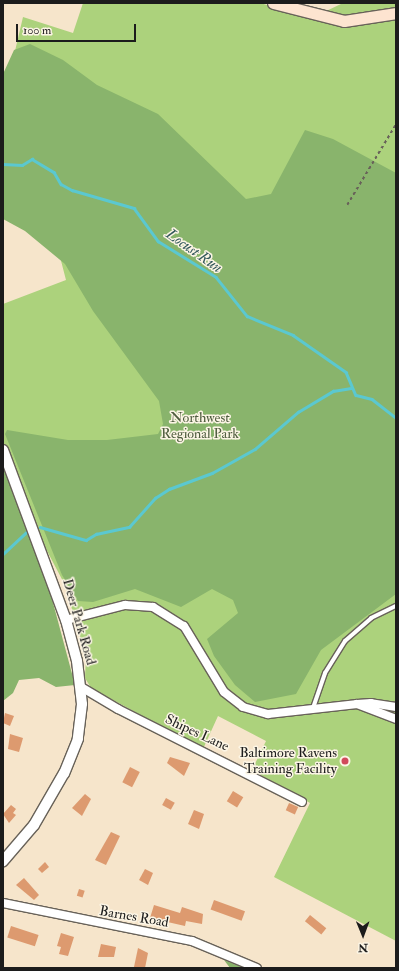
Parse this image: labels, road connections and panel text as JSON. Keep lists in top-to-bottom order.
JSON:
{
  "streets": {
    "street": ["Deer Park Road", "Shipes Lane", "Barnes Road"]
  },
  "crossings": [
    ["Deer Park Road", "Shipes Lane"]
  ],
  "water": ["Locust Run"],
  "parks": ["Northwest Regional Park"],
  "places": ["Baltimore Ravens Training Facility"],
  "scale_bar": "100 m",
  "north": "bottom"
}
